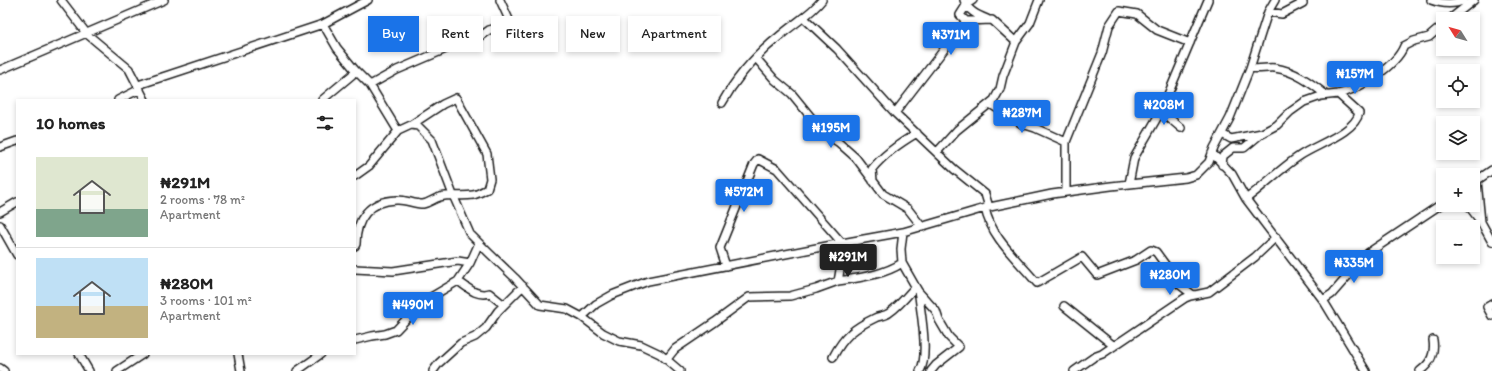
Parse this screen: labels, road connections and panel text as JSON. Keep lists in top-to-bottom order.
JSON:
{
  "north": "top left",
  "page": {
    "map_buttons": ["+", "−"],
    "chip": [
      "Buy",
      "Rent",
      "Filters",
      "New",
      "Apartment"
    ],
    "price": [
      "₦371M",
      "₦157M",
      "₦208M",
      "₦287M",
      "₦195M",
      "₦572M",
      "₦291M",
      "₦335M",
      "₦280M",
      "₦490M"
    ],
    "heading": "10 homes",
    "list": [
      {
        "name": "₦291M",
        "note": "2 rooms · 78 m² · Apartment"
      },
      {
        "name": "₦280M",
        "note": "3 rooms · 101 m² · Apartment"
      }
    ]
  }
}
